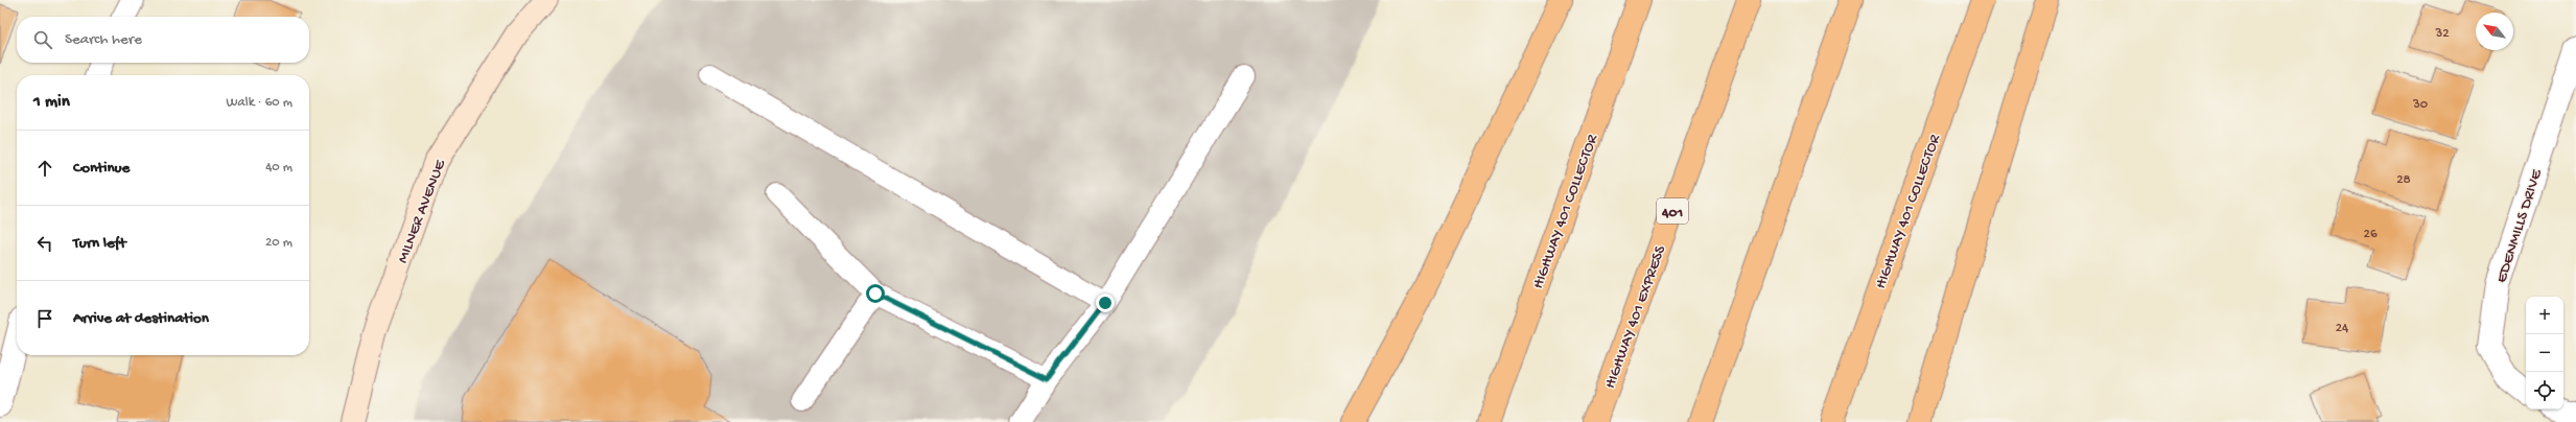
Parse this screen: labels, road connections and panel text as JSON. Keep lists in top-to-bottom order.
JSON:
{
  "streets": {
    "highway": ["HIGHWAY 401 COLLECTOR", "401", "HIGHWAY 401 EXPRESS"],
    "main road": ["MILNER AVENUE"],
    "street": ["EDENMILLS DRIVE"]
  },
  "house_numbers": [
    "32",
    "30",
    "28",
    "26",
    "24"
  ],
  "north": "top left",
  "page": {
    "search": "Search here",
    "heading": ["1 min", "Walk · 60 m"],
    "list": [
      ["Continue", "40 m"],
      ["Turn left", "20 m"],
      "Arrive at destination"
    ],
    "map_buttons": ["+", "−"]
  }
}
